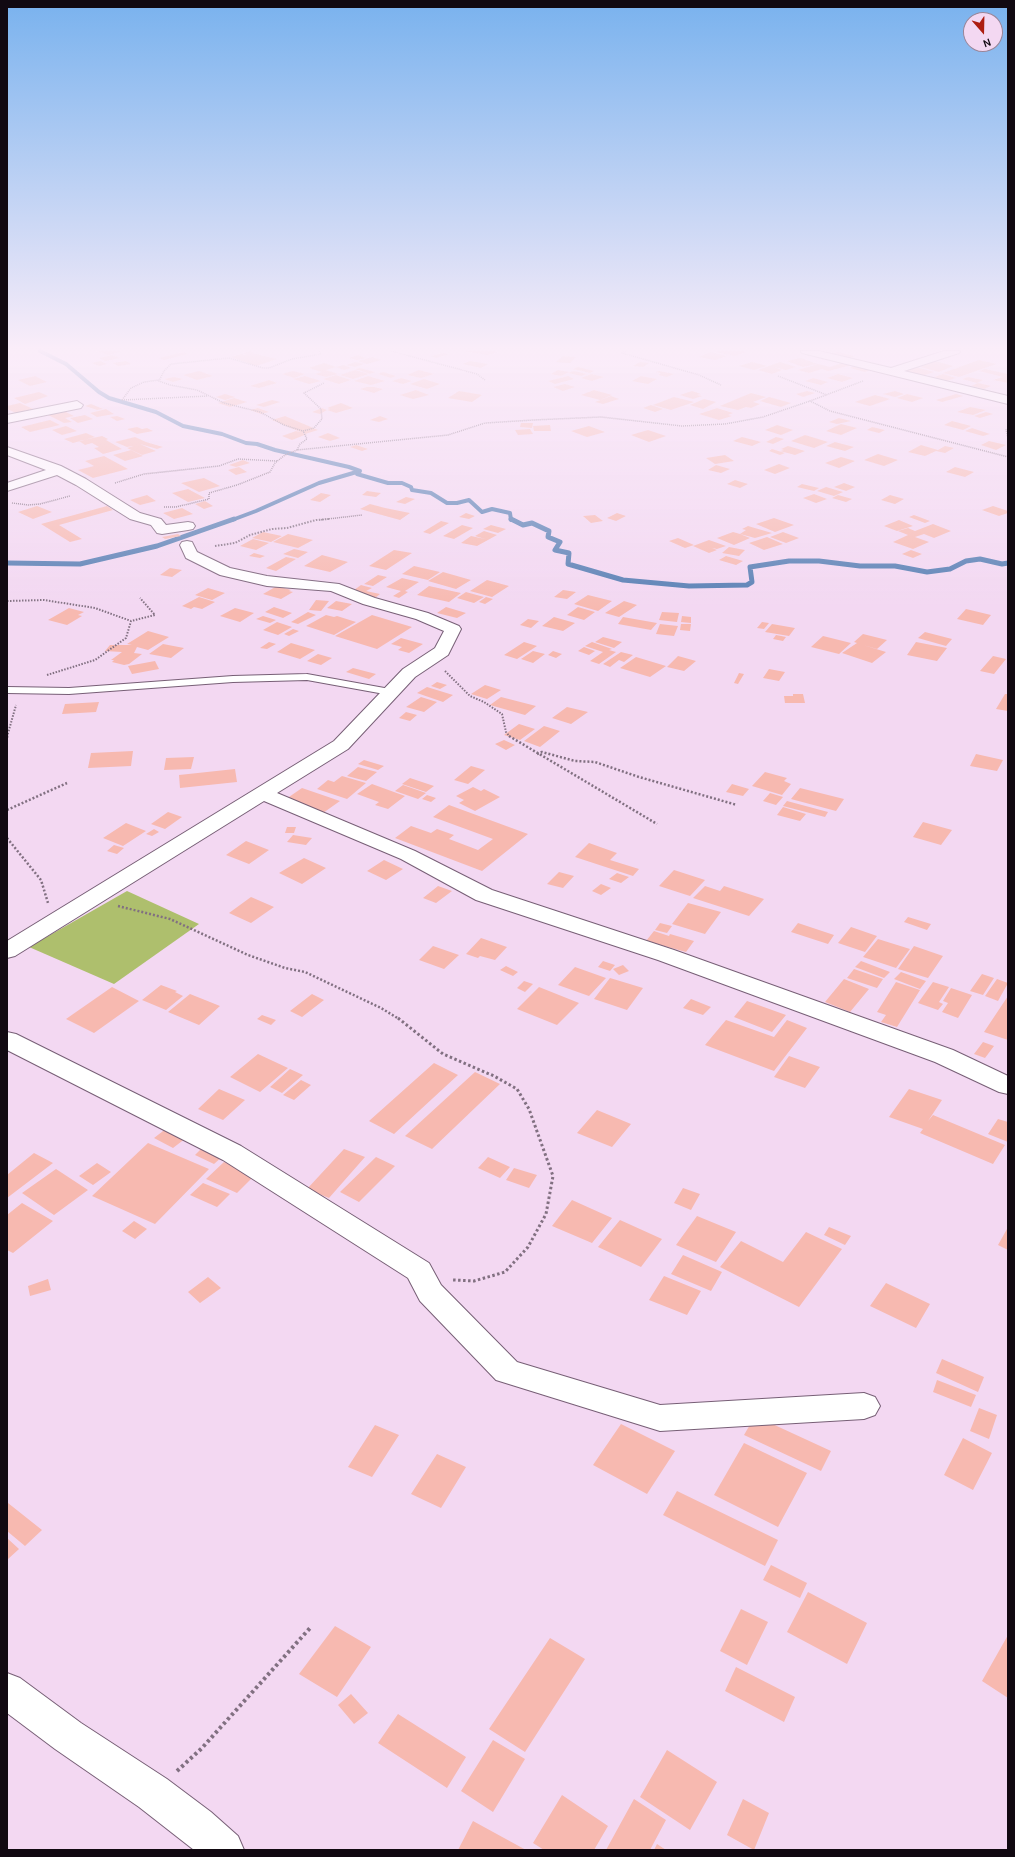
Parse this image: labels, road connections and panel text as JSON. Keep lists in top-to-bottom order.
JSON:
{
  "north": "bottom"
}
